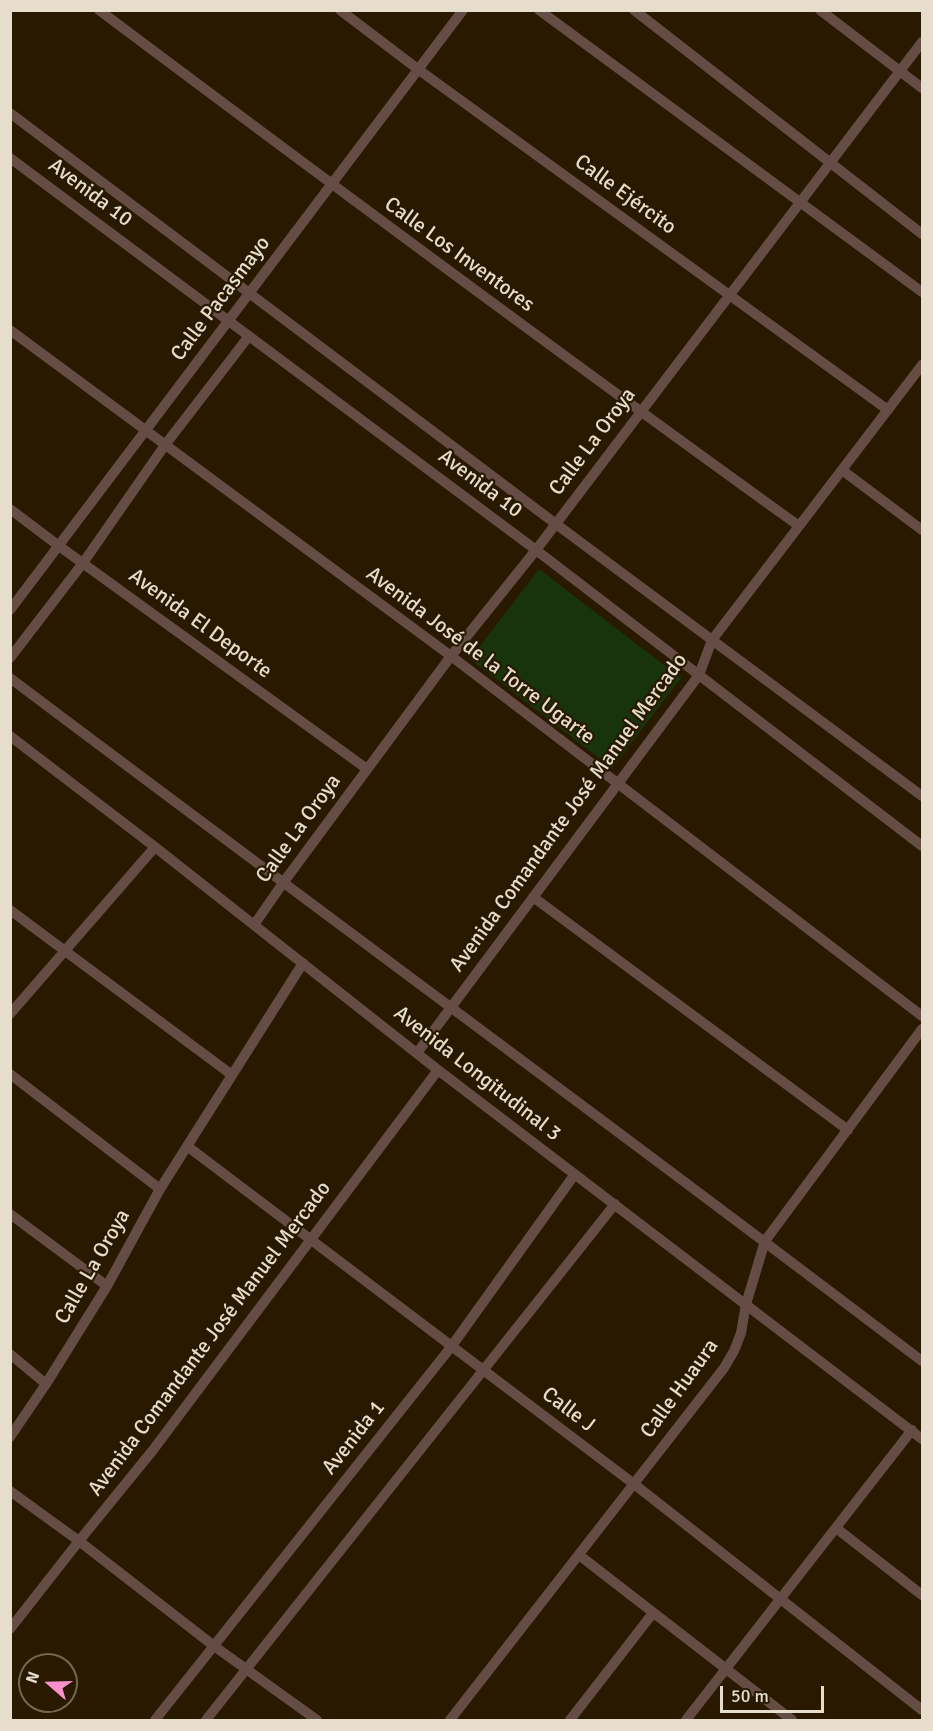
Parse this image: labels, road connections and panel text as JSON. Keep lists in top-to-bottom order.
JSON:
{
  "streets": {
    "street": [
      "Avenida 10",
      "Calle Ejército",
      "Calle Los Inventores",
      "Calle Pacasmayo",
      "Calle La Oroya",
      "Avenida El Deporte",
      "Avenida José de la Torre Ugarte",
      "Avenida Comandante José Manuel Mercado",
      "Avenida Longitudinal 3",
      "Calle Huaura",
      "Calle J",
      "Avenida 1"
    ]
  },
  "crossings": [
    ["Avenida 10", "Calle Pacasmayo"],
    ["Avenida 10", "Calle La Oroya"],
    ["Avenida 10", "Avenida Comandante José Manuel Mercado"],
    ["Calle Ejército", "Calle Pacasmayo"],
    ["Calle Ejército", "Calle La Oroya"],
    ["Calle Ejército", "Avenida Comandante José Manuel Mercado"],
    ["Calle Los Inventores", "Calle Pacasmayo"],
    ["Calle Los Inventores", "Calle La Oroya"],
    ["Calle Los Inventores", "Avenida Comandante José Manuel Mercado"],
    ["Calle Pacasmayo", "Avenida El Deporte"],
    ["Calle Pacasmayo", "Avenida José de la Torre Ugarte"],
    ["Calle La Oroya", "Avenida El Deporte"],
    ["Calle La Oroya", "Avenida José de la Torre Ugarte"],
    ["Calle La Oroya", "Avenida Longitudinal 3"],
    ["Calle La Oroya", "Calle J"],
    ["Avenida José de la Torre Ugarte", "Avenida Comandante José Manuel Mercado"],
    ["Avenida Comandante José Manuel Mercado", "Avenida Longitudinal 3"],
    ["Avenida Comandante José Manuel Mercado", "Calle J"],
    ["Avenida Longitudinal 3", "Calle Huaura"],
    ["Avenida Longitudinal 3", "Avenida 1"],
    ["Calle Huaura", "Calle J"],
    ["Calle J", "Avenida 1"]
  ],
  "scale_bar": "50 m",
  "north": "left"
}
